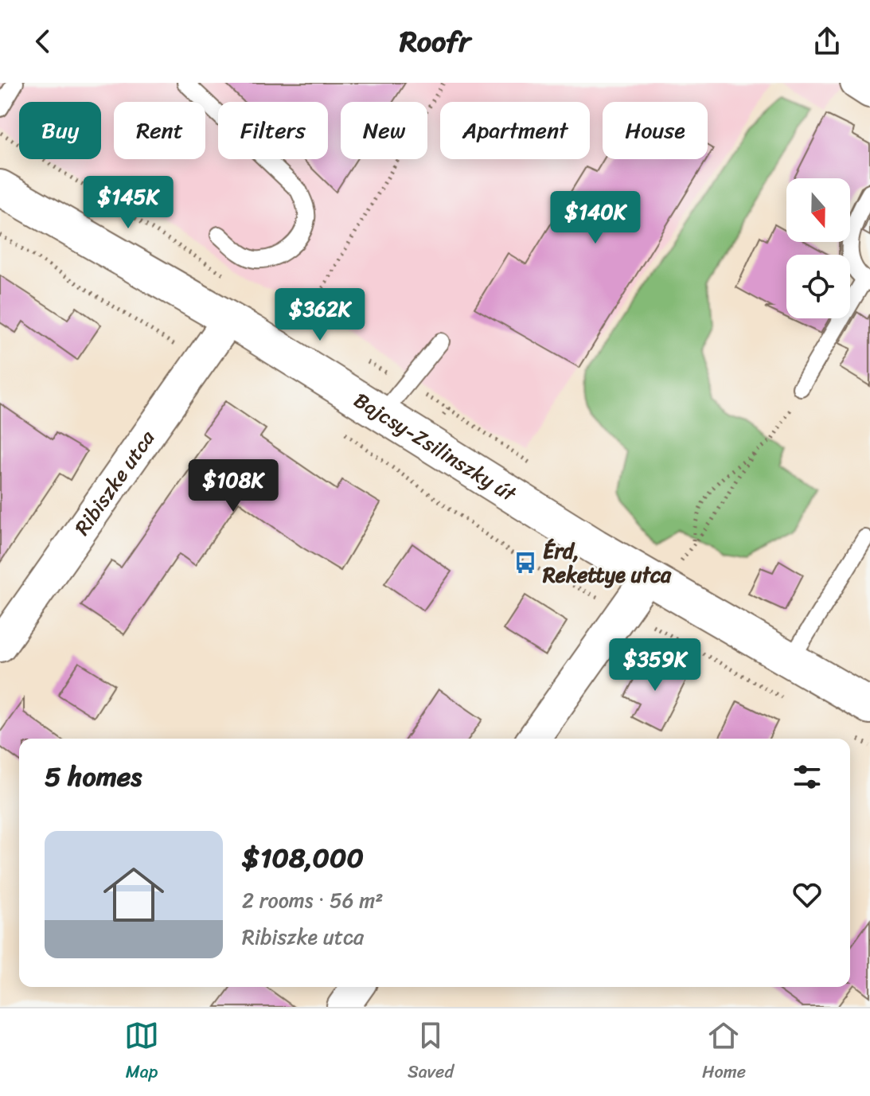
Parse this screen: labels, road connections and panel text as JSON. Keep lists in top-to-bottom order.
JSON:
{
  "streets": {
    "main road": ["Bajcsy-Zsilinszky út"],
    "street": ["Ribiszke utca"]
  },
  "crossings": [
    ["Bajcsy-Zsilinszky út", "Ribiszke utca"]
  ],
  "places": {
    "bus stop": ["Érd, Rekettye utca"]
  },
  "north": "bottom",
  "page": {
    "header": "Roofr",
    "chip": [
      "Buy",
      "Rent",
      "Filters",
      "New",
      "Apartment",
      "House"
    ],
    "price": [
      "$145K",
      "$140K",
      "$362K",
      "$108K",
      "$359K"
    ],
    "heading": "5 homes",
    "list": [
      {
        "name": "$108,000",
        "note": "2 rooms · 56 m² · Ribiszke utca"
      }
    ],
    "tabs": ["Map", "Saved", "Home"]
  }
}
